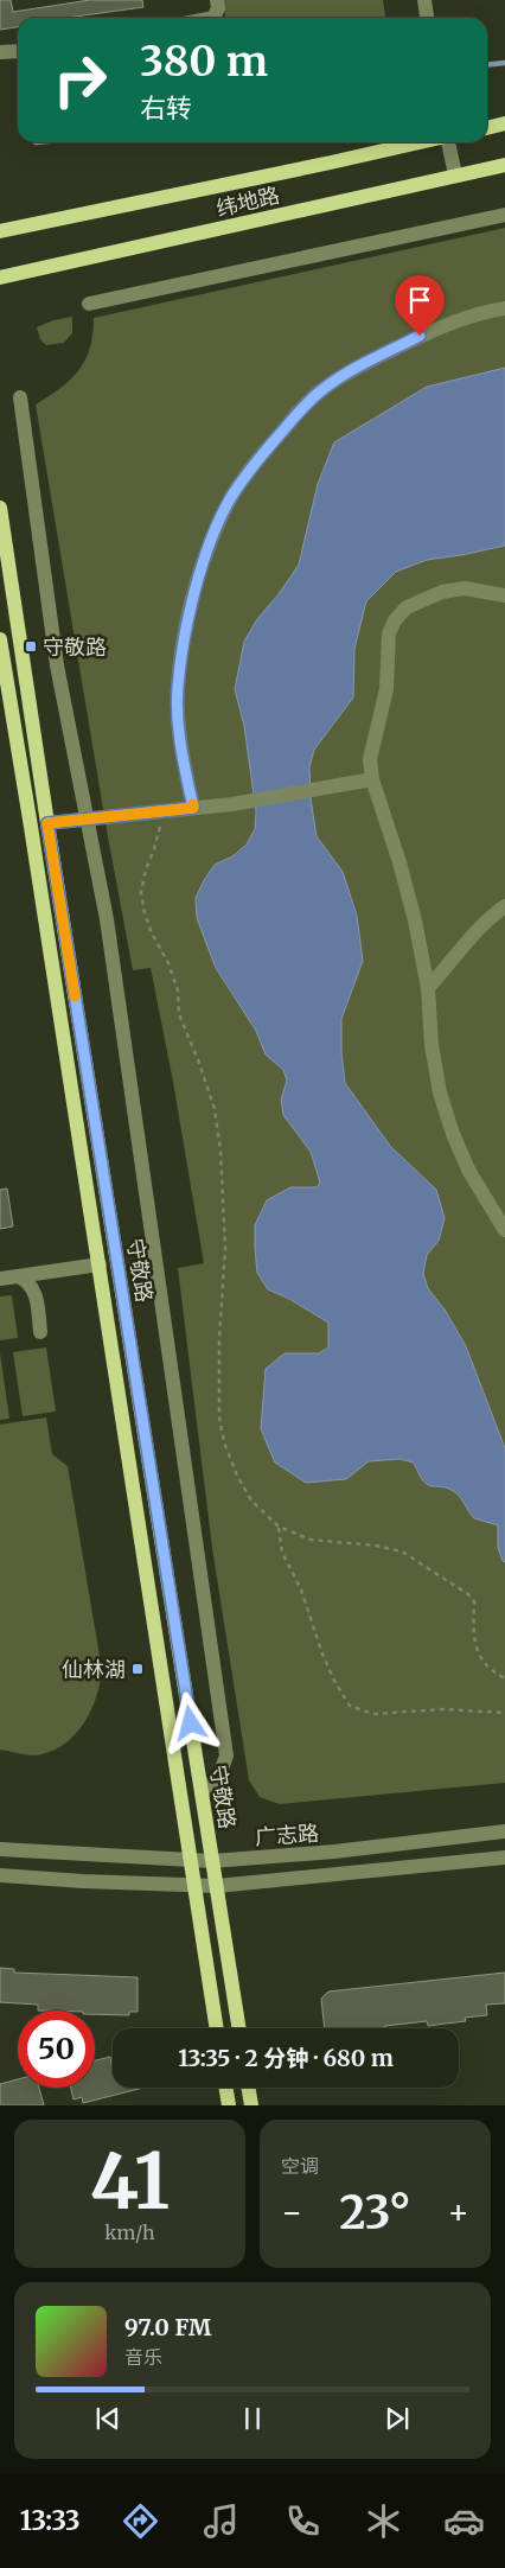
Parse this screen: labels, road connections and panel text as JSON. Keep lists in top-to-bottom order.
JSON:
{
  "streets": {
    "main road": ["纬地路", "守敬路"],
    "street": ["广志路"]
  },
  "crossings": [
    ["守敬路", "广志路"]
  ],
  "places": {
    "transit": ["守敬路", "仙林湖"]
  },
  "page": {
    "turn": ["380 m", "右转"],
    "limit": "50",
    "trip": "13:35 · 2 分钟 · 680 m",
    "tile": [
      ["41", "km/h"],
      "空调"
    ],
    "heat": ["−", "23°", "+"],
    "song": ["97.0 FM", "音乐"],
    "tabs": "13:33"
  }
}
